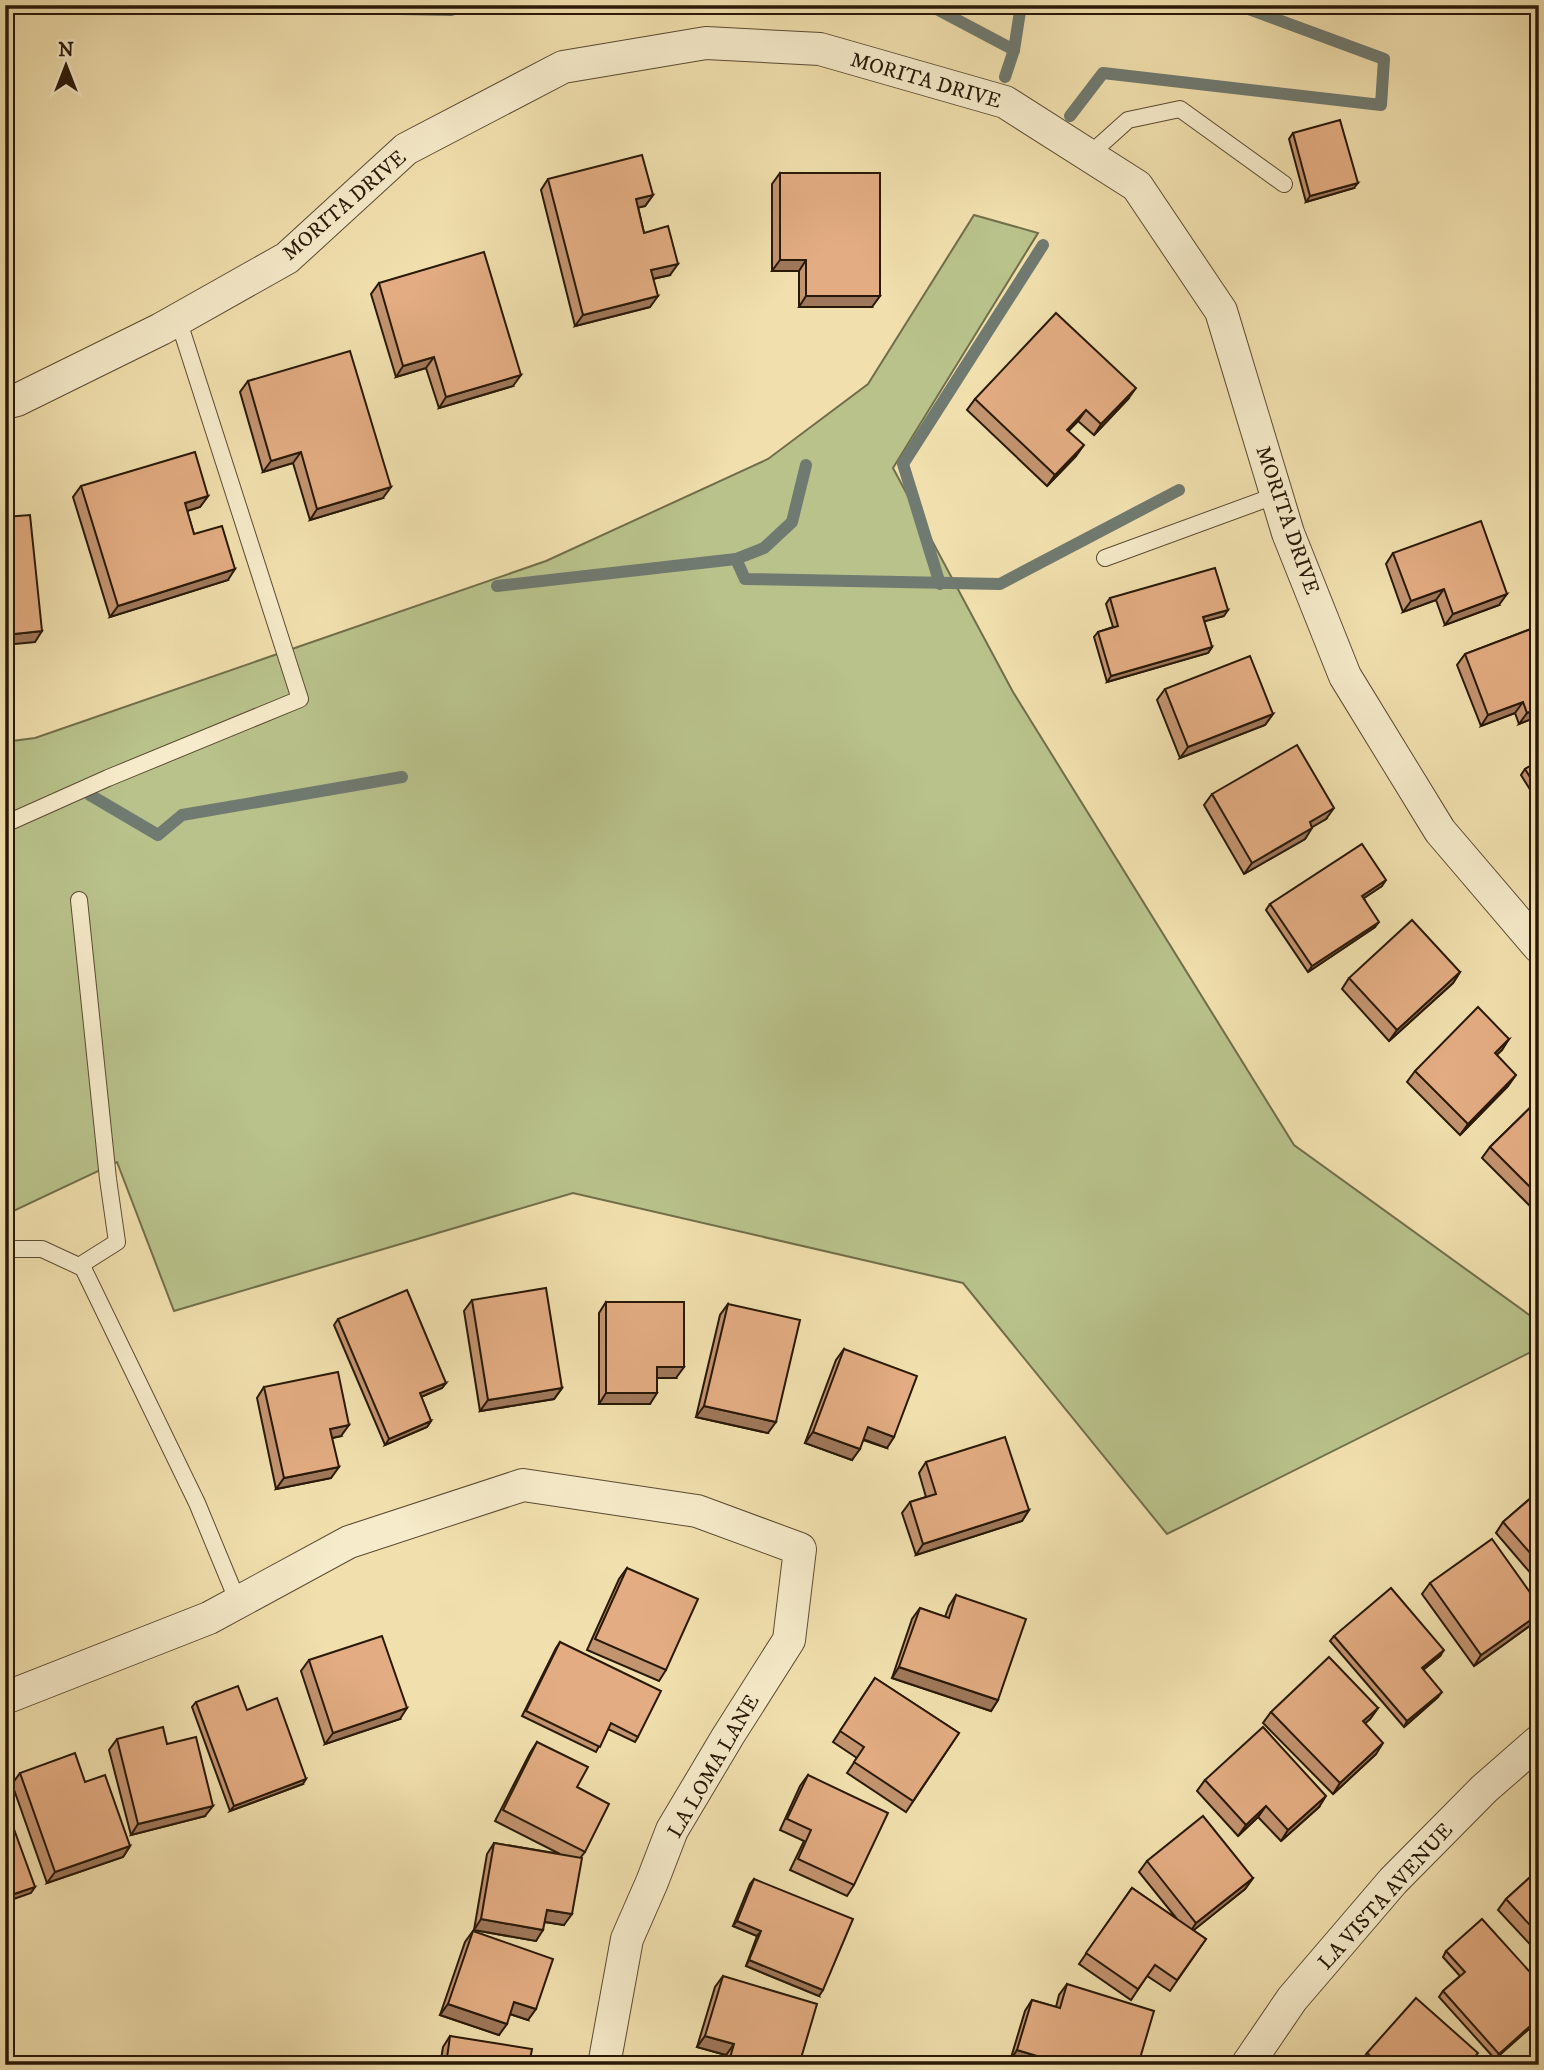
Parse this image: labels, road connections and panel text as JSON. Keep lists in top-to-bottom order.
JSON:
{
  "streets": {
    "street": ["MORITA DRIVE", "LA LOMA LANE", "LA VISTA AVENUE"]
  },
  "north": "top"
}
